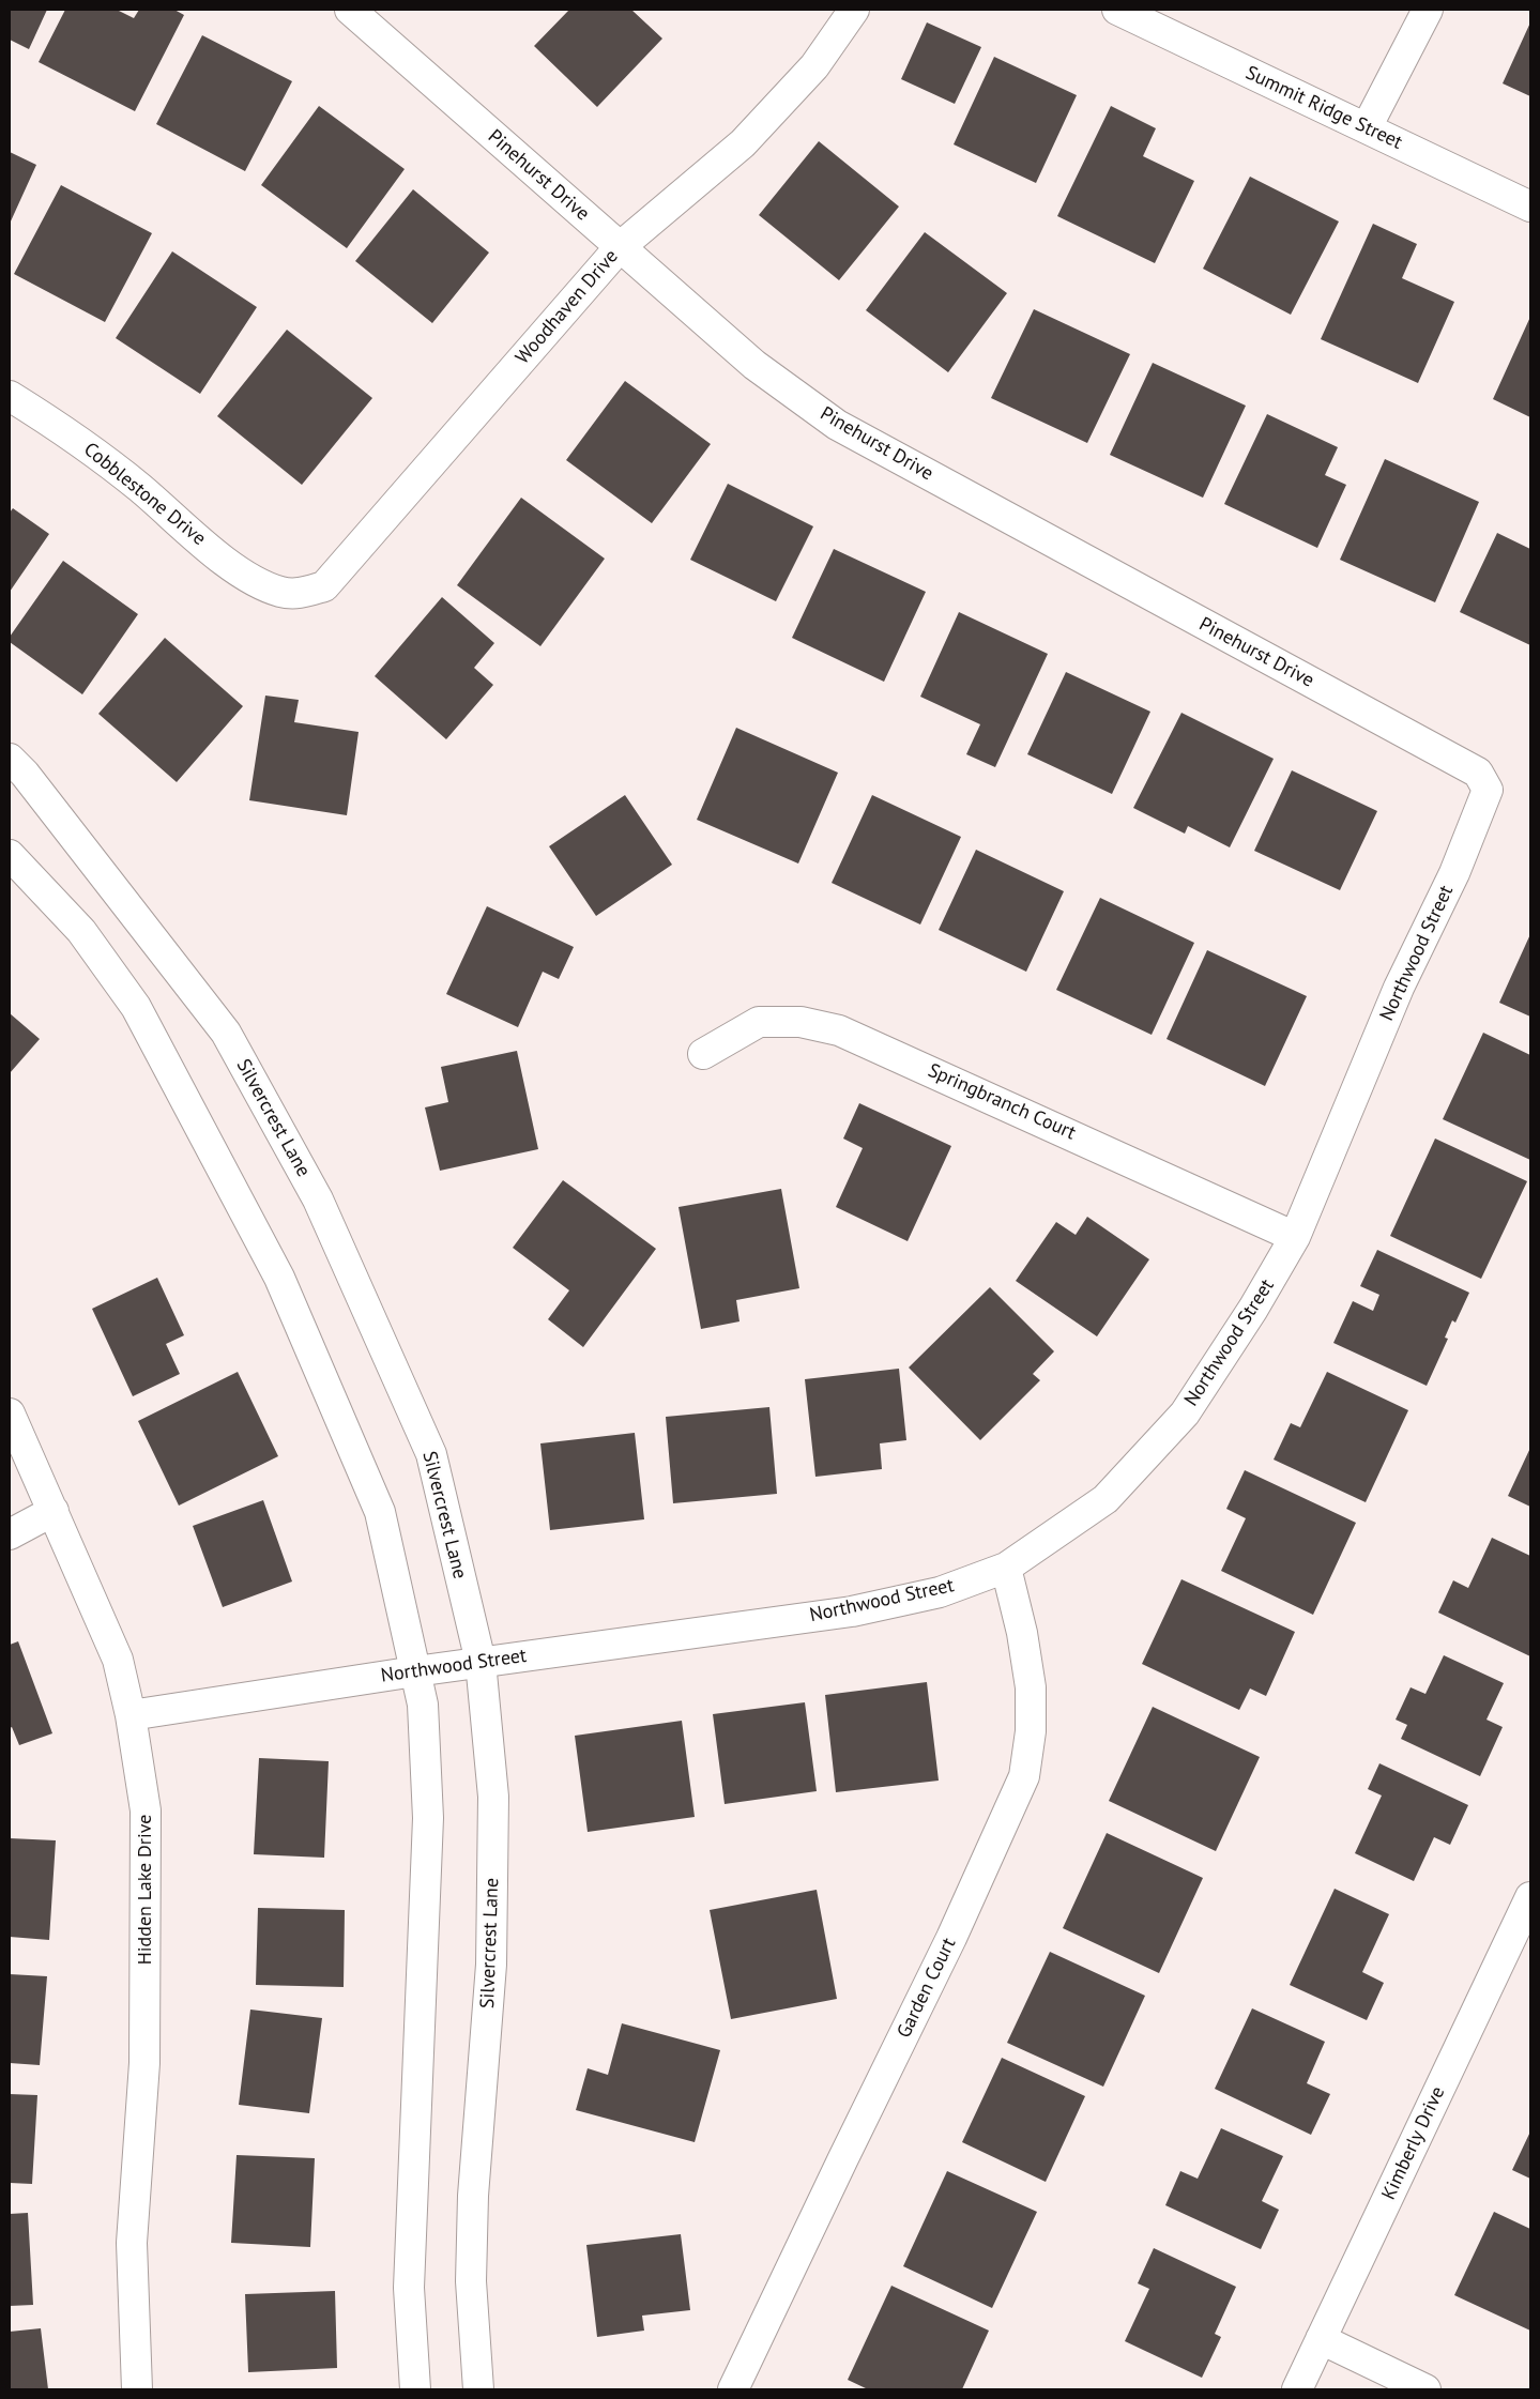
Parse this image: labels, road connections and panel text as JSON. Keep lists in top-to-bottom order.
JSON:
{
  "streets": {
    "street": [
      "Summit Ridge Street",
      "Pinehurst Drive",
      "Woodhaven Drive",
      "Cobblestone Drive",
      "Northwood Street",
      "Springbranch Court",
      "Silvercrest Lane",
      "Hidden Lake Drive",
      "Garden Court",
      "Kimberly Drive"
    ]
  },
  "crossings": [
    ["Pinehurst Drive", "Woodhaven Drive"],
    ["Pinehurst Drive", "Northwood Street"],
    ["Woodhaven Drive", "Cobblestone Drive"],
    ["Northwood Street", "Springbranch Court"],
    ["Northwood Street", "Silvercrest Lane"],
    ["Northwood Street", "Hidden Lake Drive"],
    ["Northwood Street", "Garden Court"]
  ]
}
